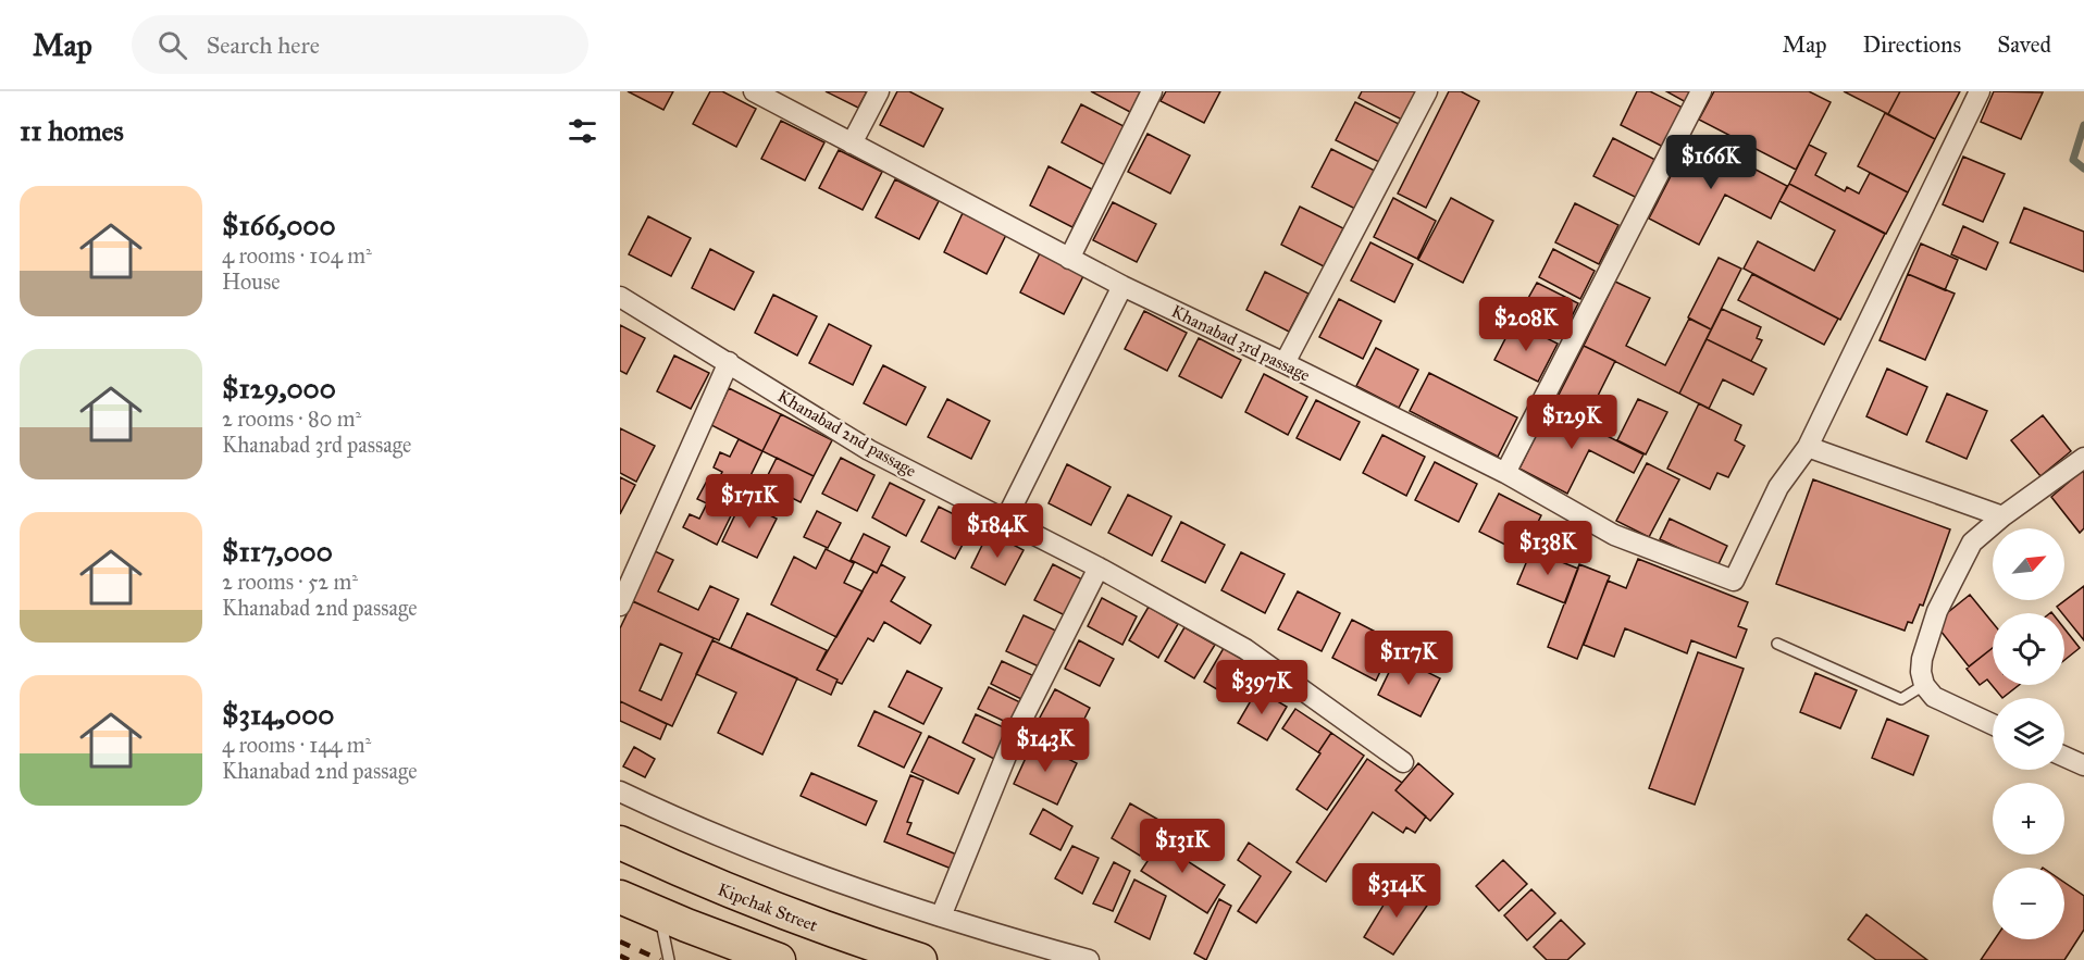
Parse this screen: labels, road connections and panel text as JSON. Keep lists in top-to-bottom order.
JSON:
{
  "streets": {
    "main road": ["Kipchak Street"],
    "street": ["Khanabad 3rd passage", "Khanabad 2nd passage"]
  },
  "north": "top right",
  "page": {
    "header": "Map",
    "search": "Search here",
    "nav": ["Map", "Directions", "Saved"],
    "heading": "11 homes",
    "price": [
      "$166K",
      "$208K",
      "$129K",
      "$171K",
      "$184K",
      "$138K",
      "$117K",
      "$397K",
      "$143K",
      "$131K",
      "$314K"
    ],
    "list": [
      {
        "name": "$166,000",
        "note": "4 rooms · 104 m² · House"
      },
      {
        "name": "$129,000",
        "note": "2 rooms · 80 m² · Khanabad 3rd passage"
      },
      {
        "name": "$117,000",
        "note": "2 rooms · 52 m² · Khanabad 2nd passage"
      },
      {
        "name": "$314,000",
        "note": "4 rooms · 144 m² · Khanabad 2nd passage"
      }
    ],
    "map_buttons": ["+", "−"]
  }
}
